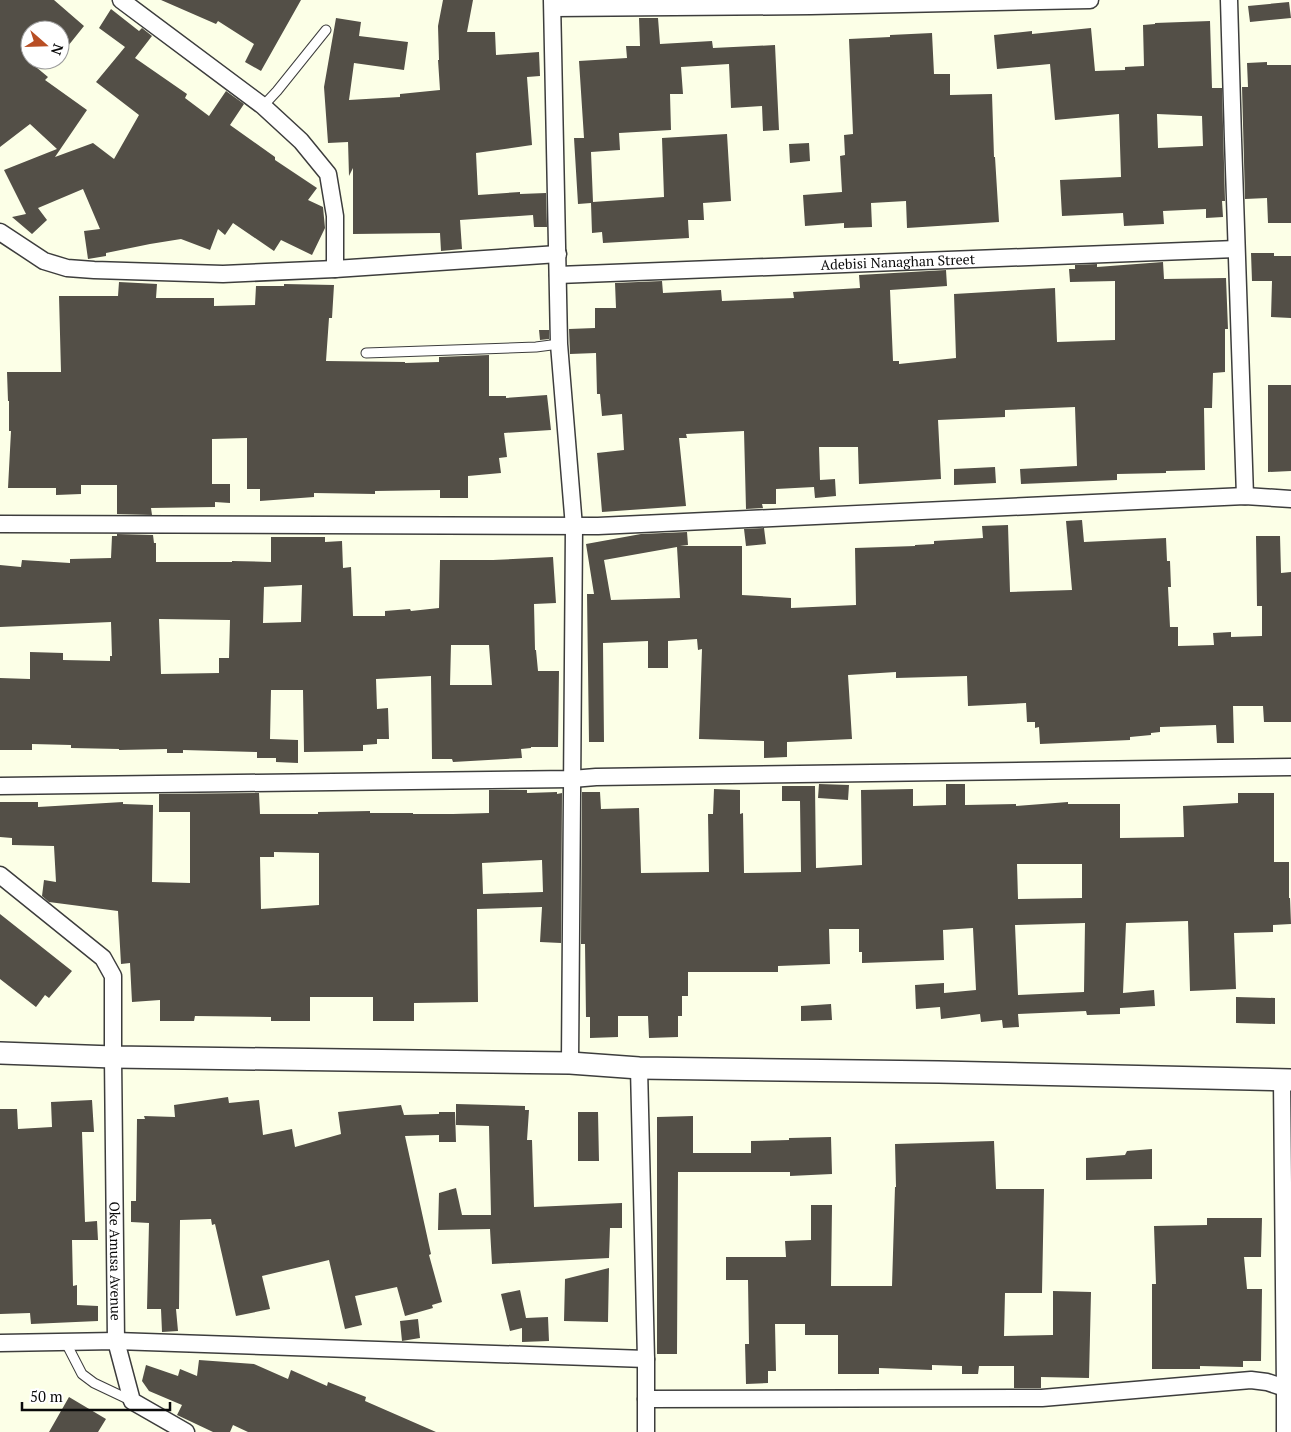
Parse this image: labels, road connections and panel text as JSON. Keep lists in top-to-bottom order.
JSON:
{
  "streets": {
    "street": ["Adebisi Nanaghan Street", "Oke Amusa Avenue"]
  },
  "scale_bar": "50 m",
  "north": "right"
}
